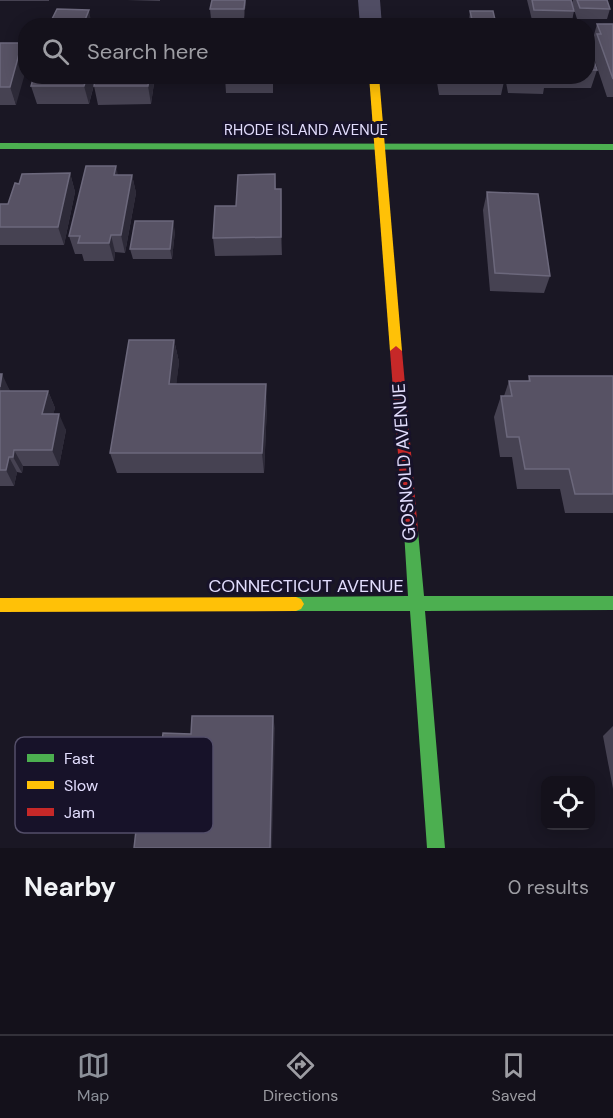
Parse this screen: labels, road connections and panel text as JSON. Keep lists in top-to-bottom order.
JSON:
{
  "streets": {
    "street": ["RHODE ISLAND AVENUE", "GOSNOLD AVENUE", "CONNECTICUT AVENUE"]
  },
  "crossings": [
    ["RHODE ISLAND AVENUE", "GOSNOLD AVENUE"],
    ["GOSNOLD AVENUE", "CONNECTICUT AVENUE"]
  ],
  "legend": ["Fast", "Slow", "Jam"],
  "page": {
    "search": "Search here",
    "heading": ["Nearby", "0 results"],
    "nav": ["Map", "Directions", "Saved"]
  }
}
